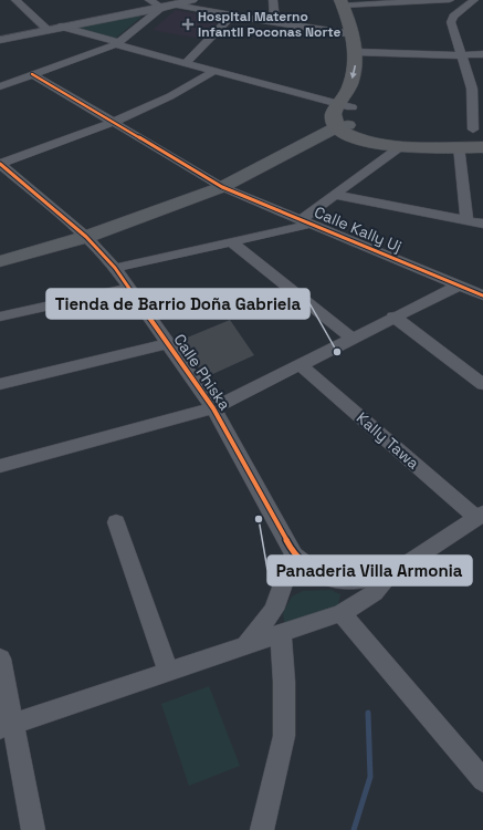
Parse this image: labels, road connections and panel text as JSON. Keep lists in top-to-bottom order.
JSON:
{
  "streets": {
    "street": ["Calle Kally Uj", "Calle Phiska", "Kally Tawa"]
  },
  "places": {
    "health": ["Hospital Materno Infantil Poconas Norte"],
    "other": ["Tienda de Barrio Doña Gabriela", "Panaderia Villa Armonia"]
  }
}
